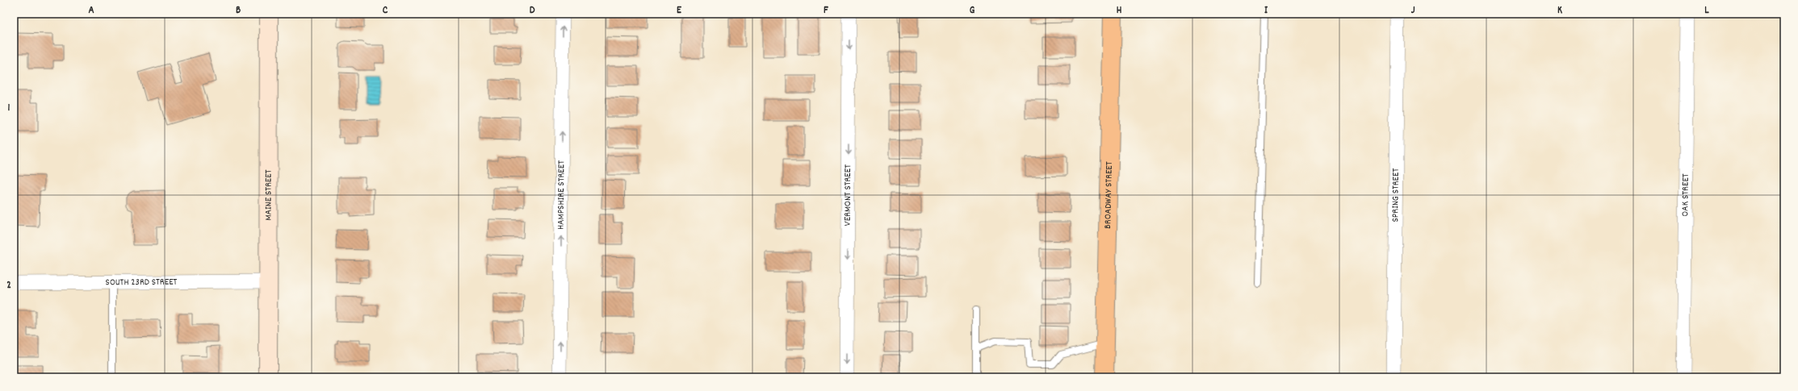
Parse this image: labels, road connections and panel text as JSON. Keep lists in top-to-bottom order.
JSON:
{
  "streets": {
    "main road": ["BROADWAY STREET"],
    "street": [
      "HAMPSHIRE STREET",
      "VERMONT STREET",
      "SPRING STREET",
      "OAK STREET",
      "MAINE STREET",
      "SOUTH 23RD STREET"
    ]
  },
  "crossings": [
    ["MAINE STREET", "SOUTH 23RD STREET"]
  ],
  "one_way": ["HAMPSHIRE STREET", "VERMONT STREET"],
  "grid": {
    "columns": [
      "A",
      "B",
      "C",
      "D",
      "E",
      "F",
      "G",
      "H",
      "I",
      "J",
      "K",
      "L"
    ],
    "rows": ["1", "2"]
  }
}
